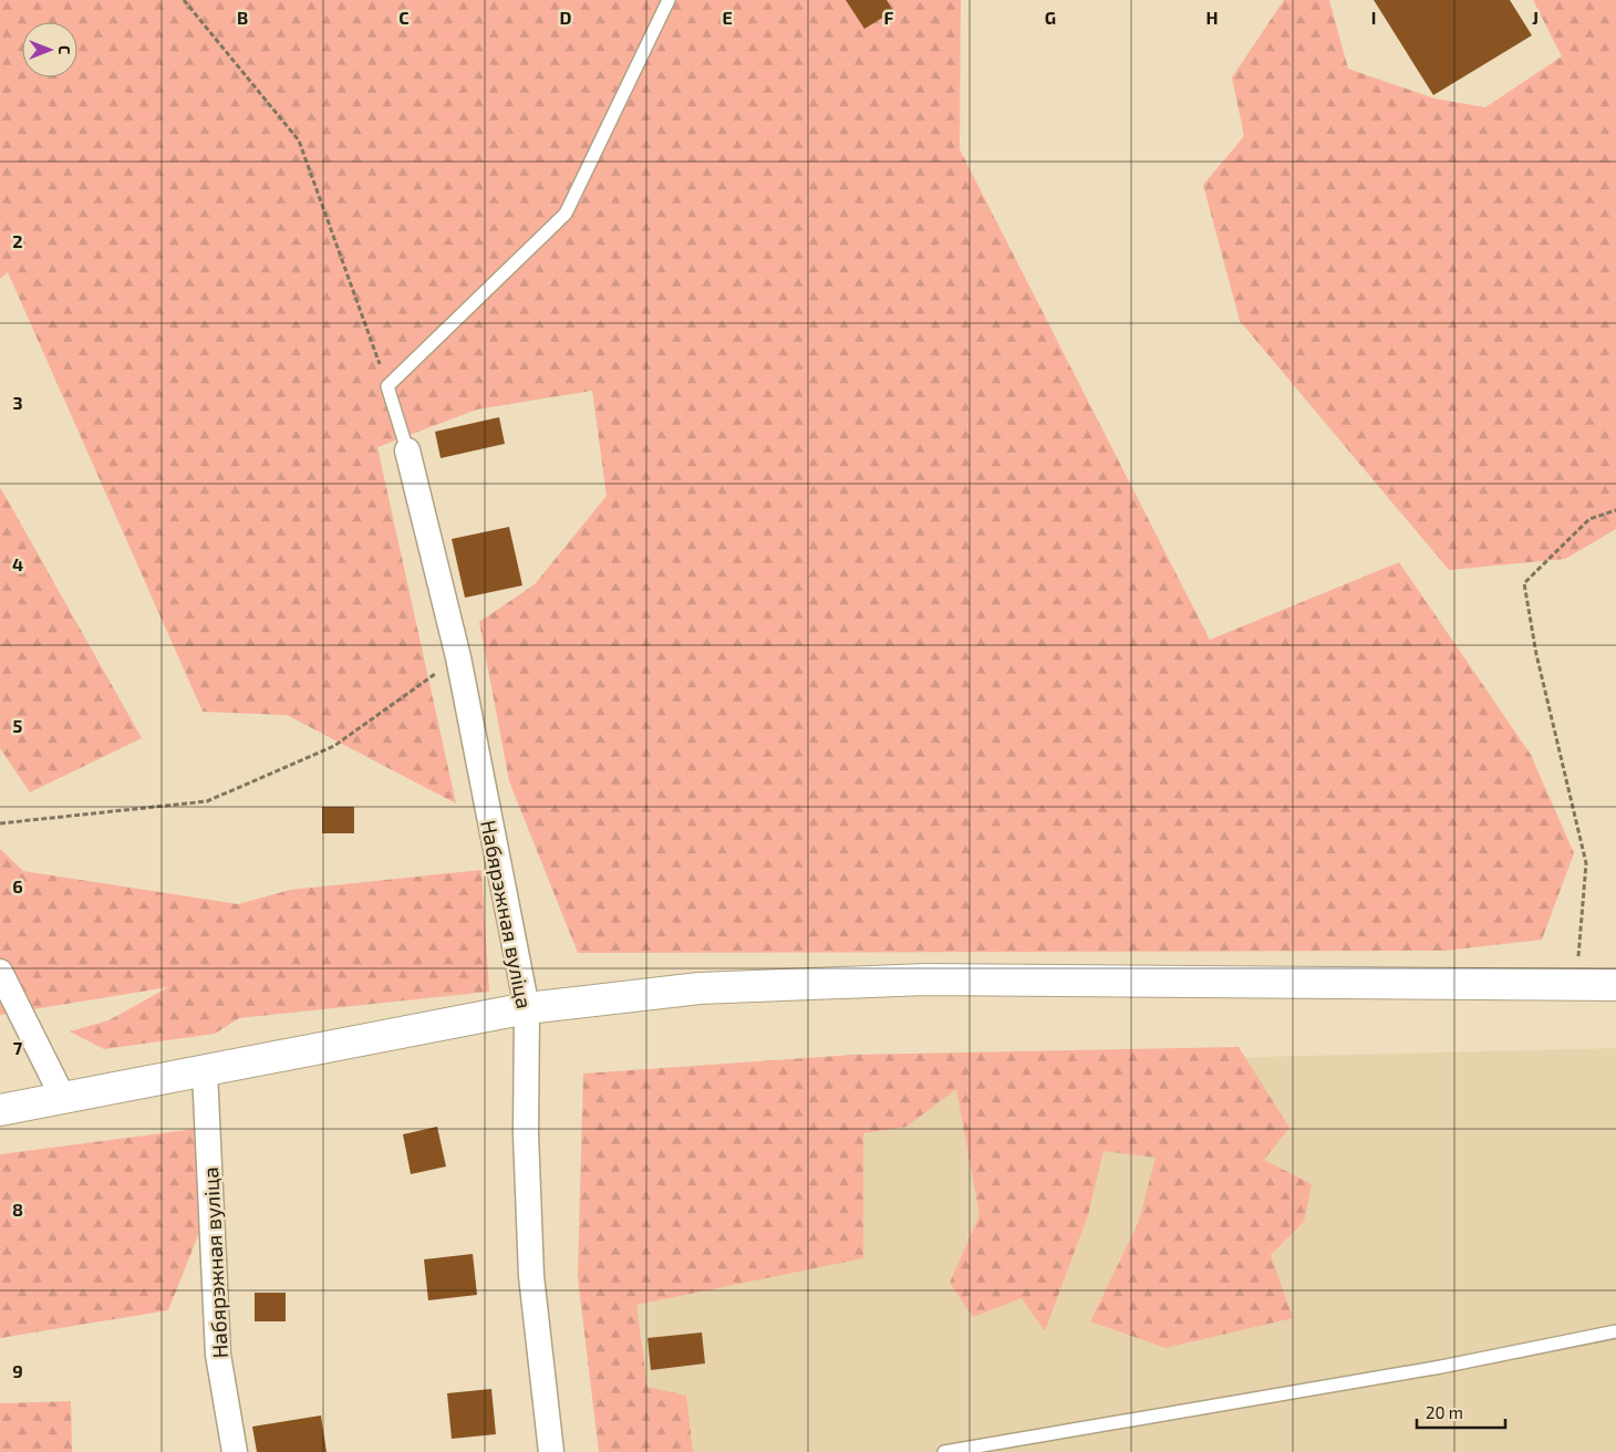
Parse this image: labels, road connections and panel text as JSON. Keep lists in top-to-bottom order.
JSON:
{
  "streets": {
    "street": ["Набярэжная вуліца"]
  },
  "scale_bar": "20 m",
  "north": "right",
  "grid": {
    "columns": [
      "B",
      "C",
      "D",
      "E",
      "F",
      "G",
      "H",
      "I",
      "J"
    ],
    "rows": [
      "2",
      "3",
      "4",
      "5",
      "6",
      "7",
      "8",
      "9"
    ]
  }
}
